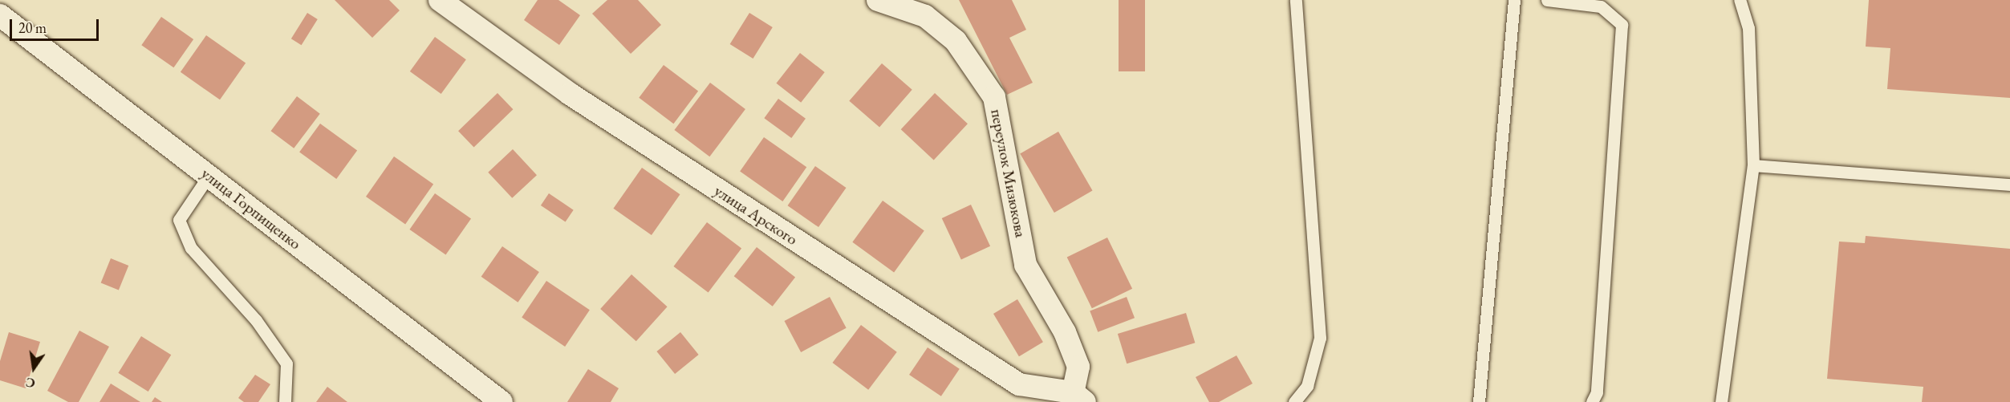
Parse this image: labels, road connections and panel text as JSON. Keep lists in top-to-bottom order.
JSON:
{
  "streets": {
    "street": ["переулок Мизюкова", "улица Горпищенко", "улица Арского"]
  },
  "crossings": [
    ["переулок Мизюкова", "улица Арского"]
  ],
  "scale_bar": "20 m",
  "north": "bottom"
}
